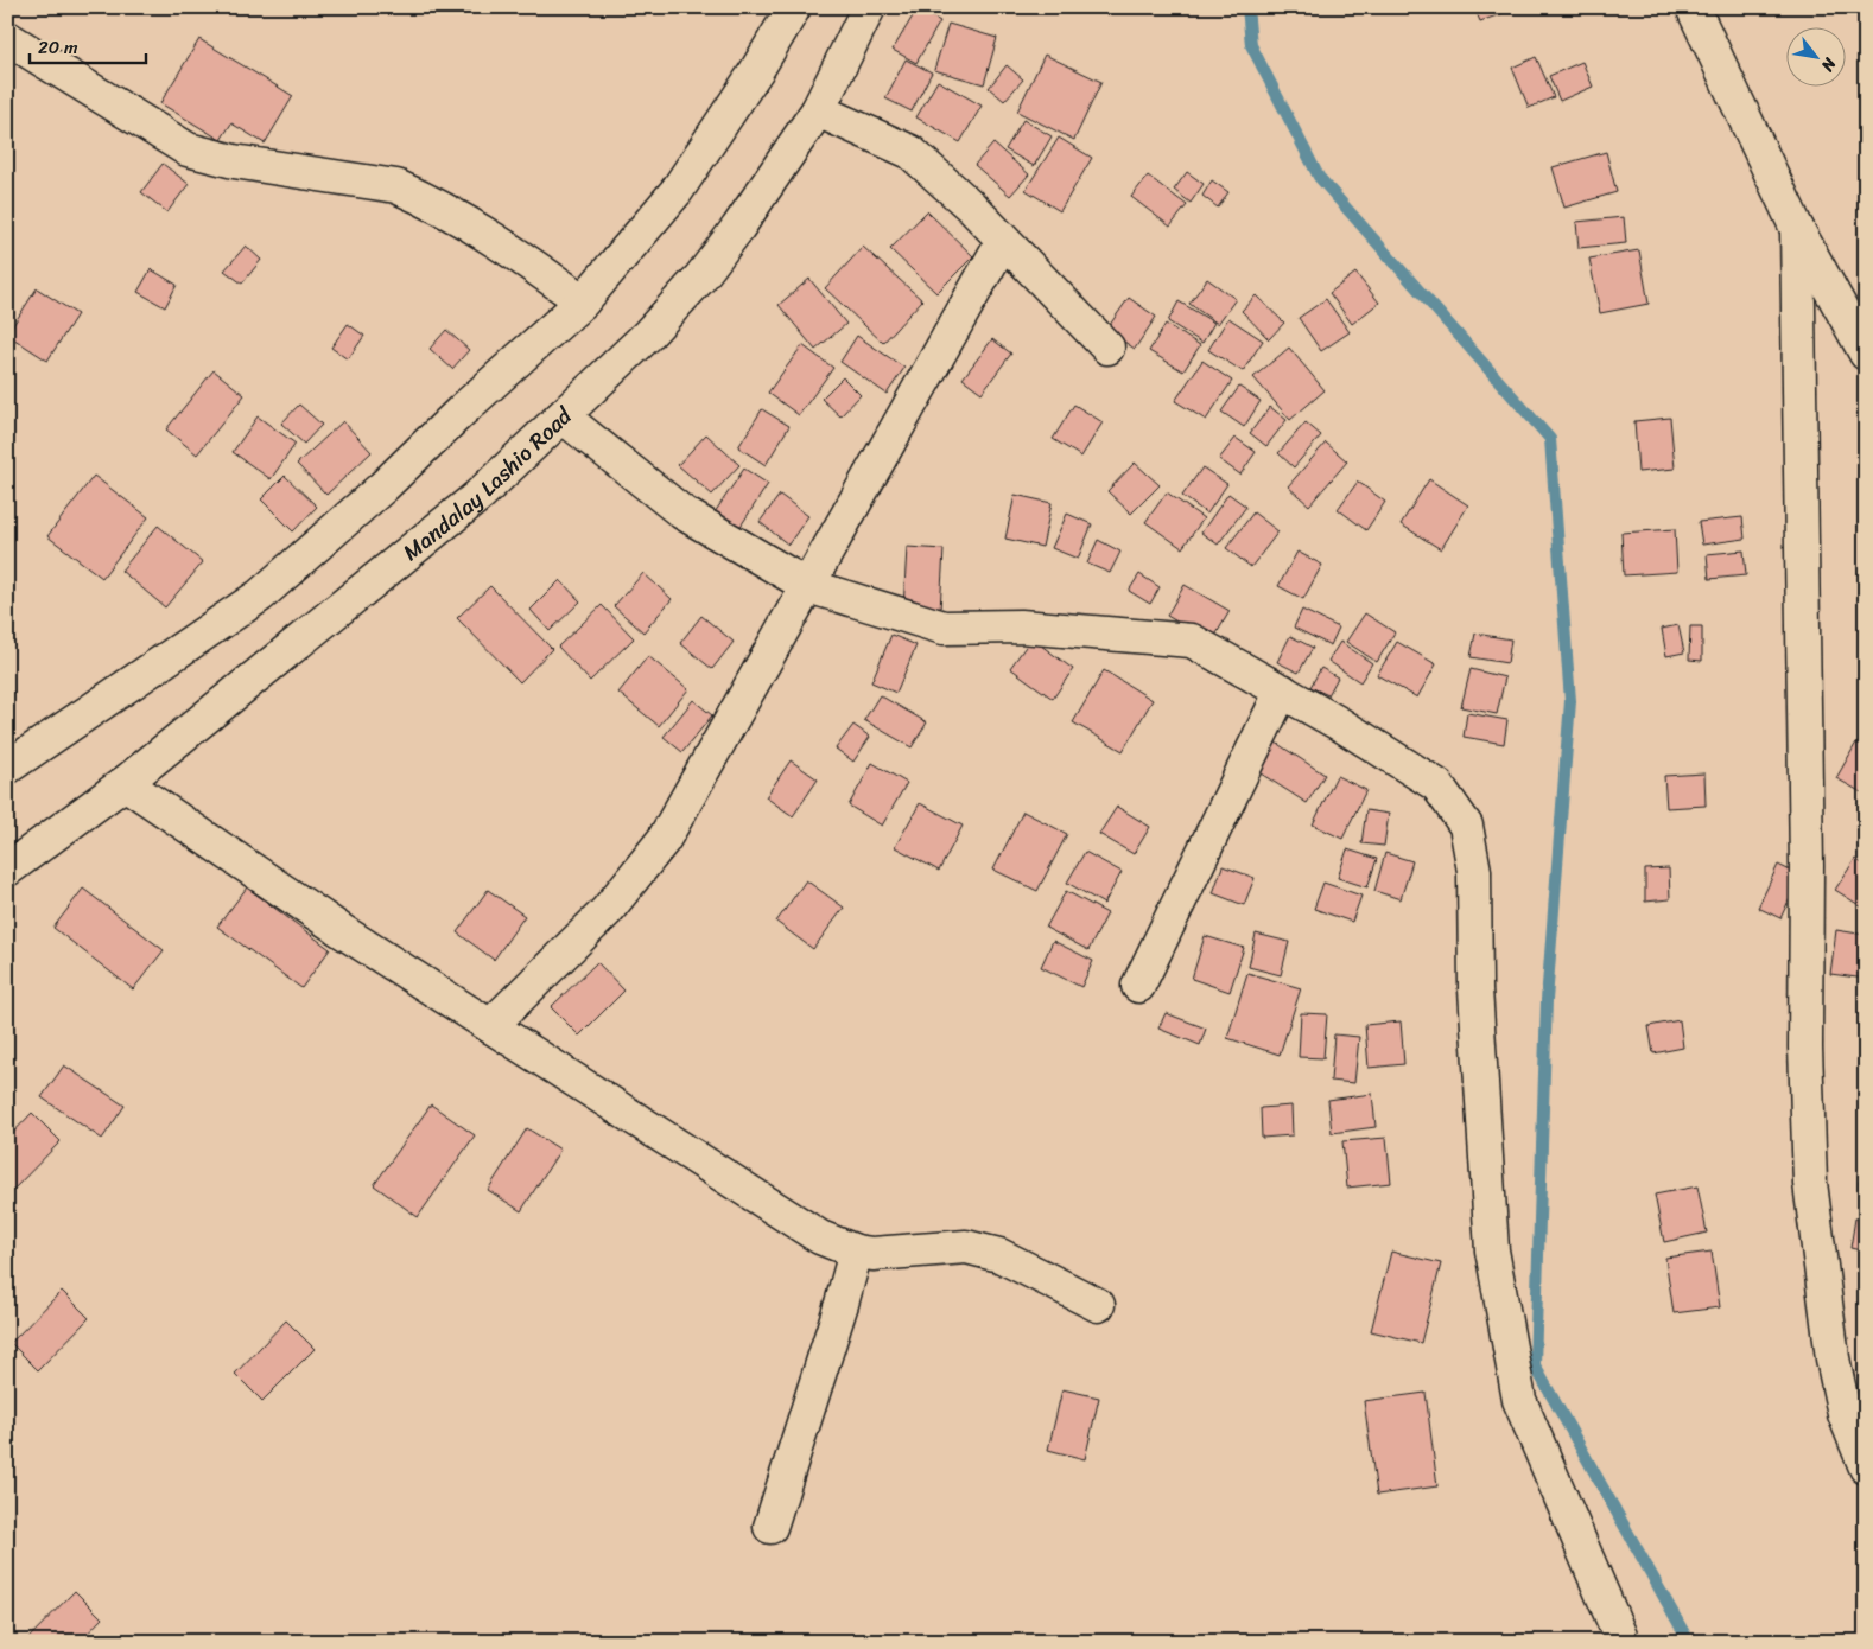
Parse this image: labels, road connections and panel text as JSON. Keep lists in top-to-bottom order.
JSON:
{
  "streets": {
    "main road": ["Mandalay Lashio Road"]
  },
  "scale_bar": "20 m",
  "north": "bottom right"
}
